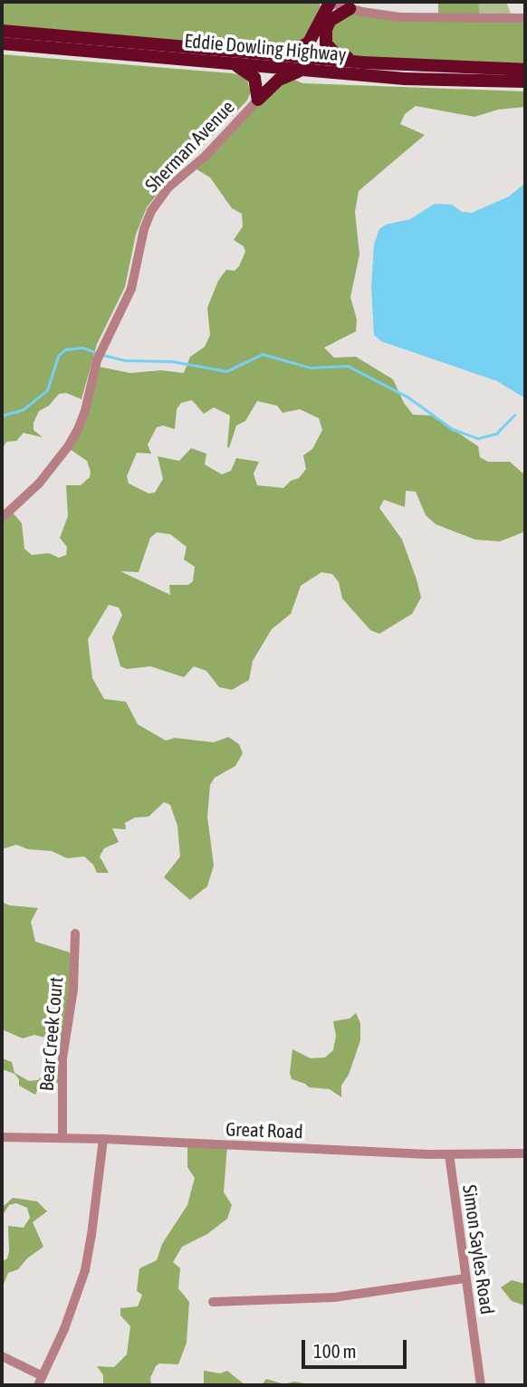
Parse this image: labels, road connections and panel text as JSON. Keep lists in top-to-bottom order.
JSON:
{
  "streets": {
    "highway": ["Eddie Dowling Highway"],
    "street": [
      "Sherman Avenue",
      "Bear Creek Court",
      "Great Road",
      "Simon Sayles Road"
    ]
  },
  "crossings": [
    ["Bear Creek Court", "Great Road"],
    ["Great Road", "Simon Sayles Road"]
  ],
  "scale_bar": "100 m"
}
